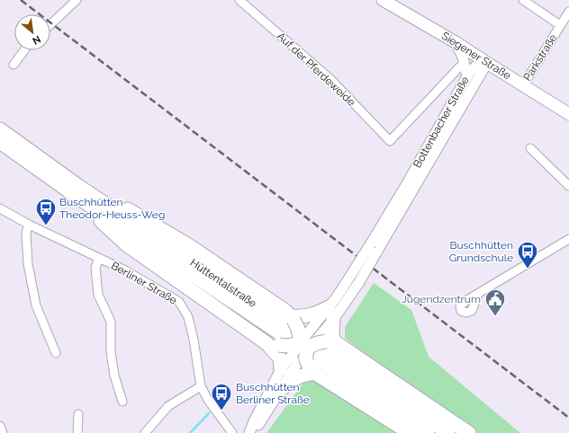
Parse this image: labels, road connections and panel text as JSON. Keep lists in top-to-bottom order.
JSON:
{
  "streets": {
    "highway": ["Hüttentalstraße"],
    "main road": ["Siegener Straße"],
    "street": [
      "Parkstraße",
      "Auf der Pferdeweide",
      "Bottenbacher Straße",
      "Berliner Straße"
    ]
  },
  "crossings": [
    ["Siegener Straße", "Parkstraße"],
    ["Siegener Straße", "Bottenbacher Straße"]
  ],
  "places": {
    "bus stop": ["Buschhütten Theodor-Heuss-Weg", "Buschhütten Grundschule", "Buschhütten Berliner Straße"],
    "public building": ["Jugendzentrum"]
  },
  "north": "bottom right"
}
